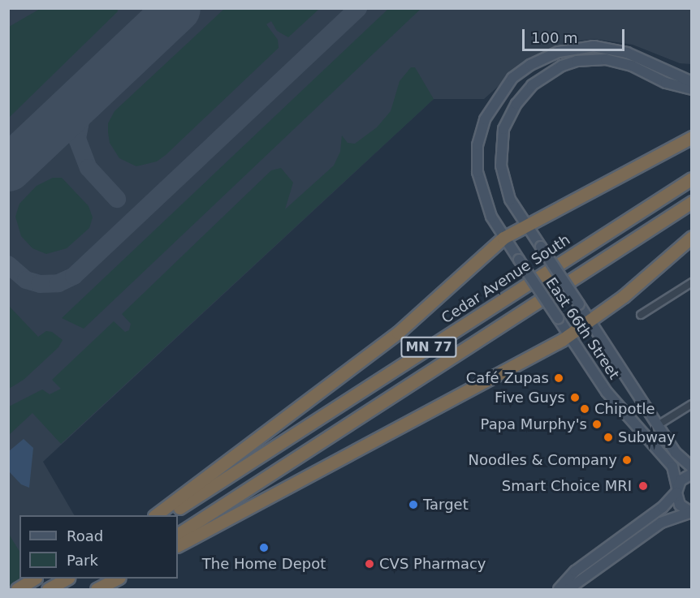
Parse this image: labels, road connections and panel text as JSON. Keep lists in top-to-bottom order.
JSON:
{
  "streets": {
    "highway": ["Cedar Avenue South", "MN 77"],
    "street": ["East 66th Street"]
  },
  "places": [
    "Café Zupas",
    "Five Guys",
    "Chipotle",
    "Papa Murphy's",
    "Subway",
    "Noodles & Company",
    "Smart Choice MRI",
    "Target",
    "The Home Depot",
    "CVS Pharmacy"
  ],
  "legend": ["Road", "Park"],
  "scale_bar": "100 m"
}
